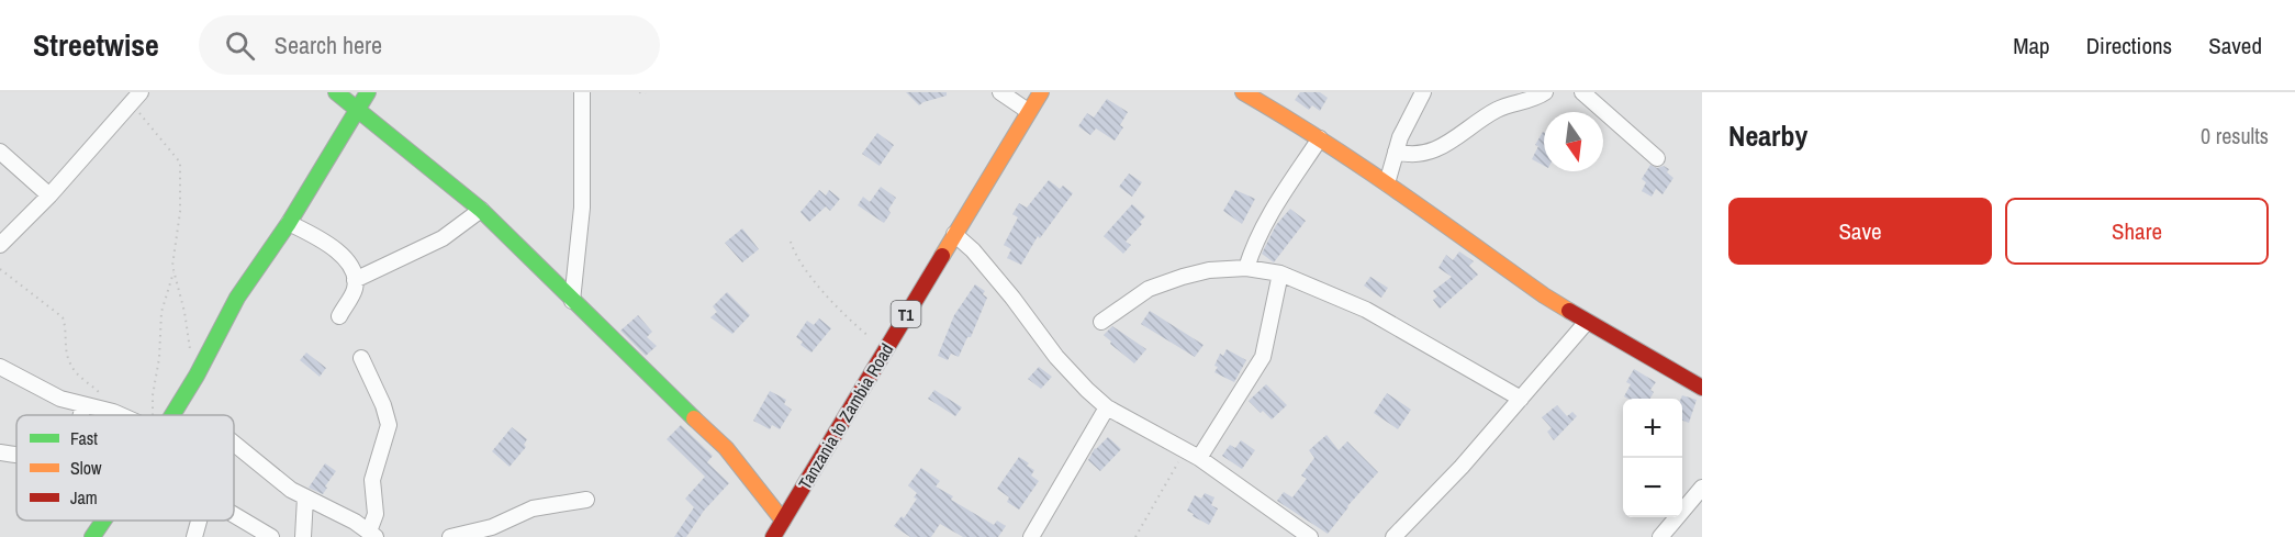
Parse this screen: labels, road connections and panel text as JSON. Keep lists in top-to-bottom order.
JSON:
{
  "streets": {
    "main road": ["T1", "Tanzania to Zambia Road"]
  },
  "legend": ["Fast", "Slow", "Jam"],
  "north": "bottom",
  "page": {
    "header": "Streetwise",
    "search": "Search here",
    "nav": ["Map", "Directions", "Saved"],
    "heading": ["Nearby", "0 results"],
    "buttons": ["Save", "Share"],
    "map_buttons": ["+", "−"]
  }
}
